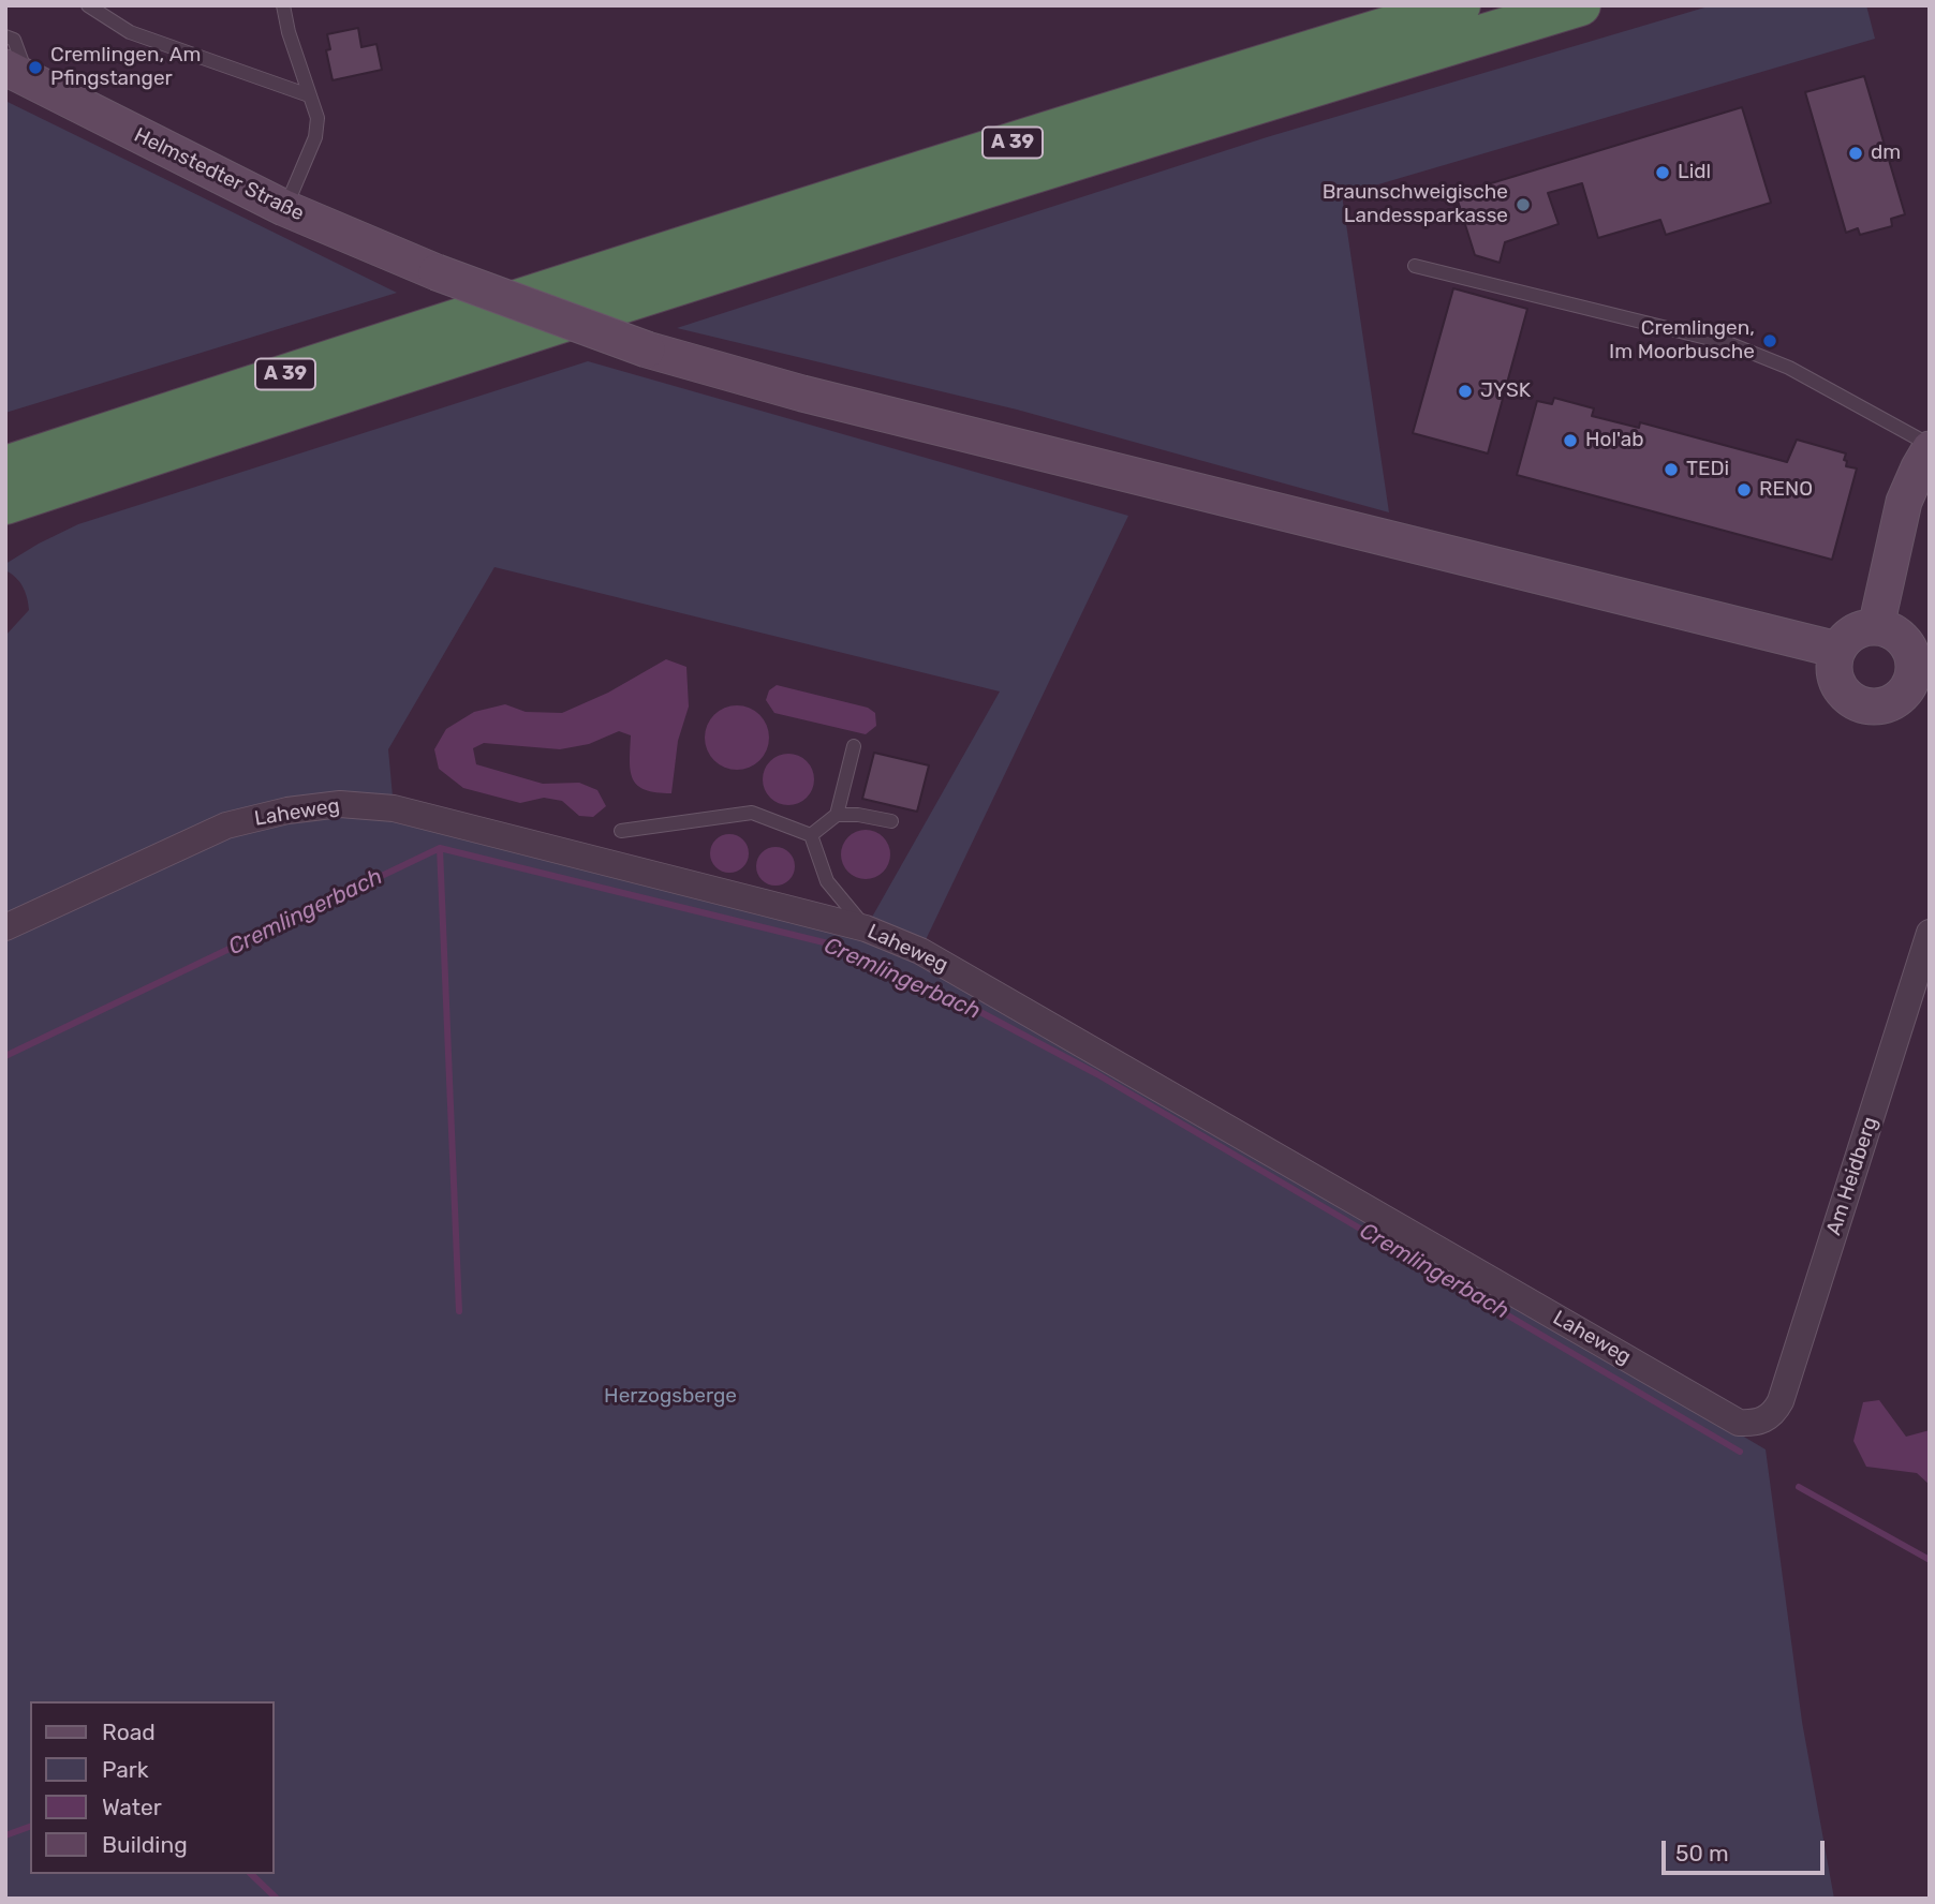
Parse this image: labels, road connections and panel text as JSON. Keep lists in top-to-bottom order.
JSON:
{
  "streets": {
    "highway": ["A 39"],
    "street": ["Helmstedter Straße", "Laheweg", "Am Heidberg"]
  },
  "crossings": [
    ["Laheweg", "Am Heidberg"]
  ],
  "water": ["Cremlingerbach"],
  "parks": ["Herzogsberge"],
  "places": [
    "Cremlingen, Am Pfingstanger",
    "dm",
    "Lidl",
    "Braunschweigische Landessparkasse",
    "Cremlingen, Im Moorbusche",
    "JYSK",
    "Hol'ab",
    "TEDi",
    "RENO"
  ],
  "legend": [
    "Road",
    "Park",
    "Water",
    "Building"
  ],
  "scale_bar": "50 m"
}
